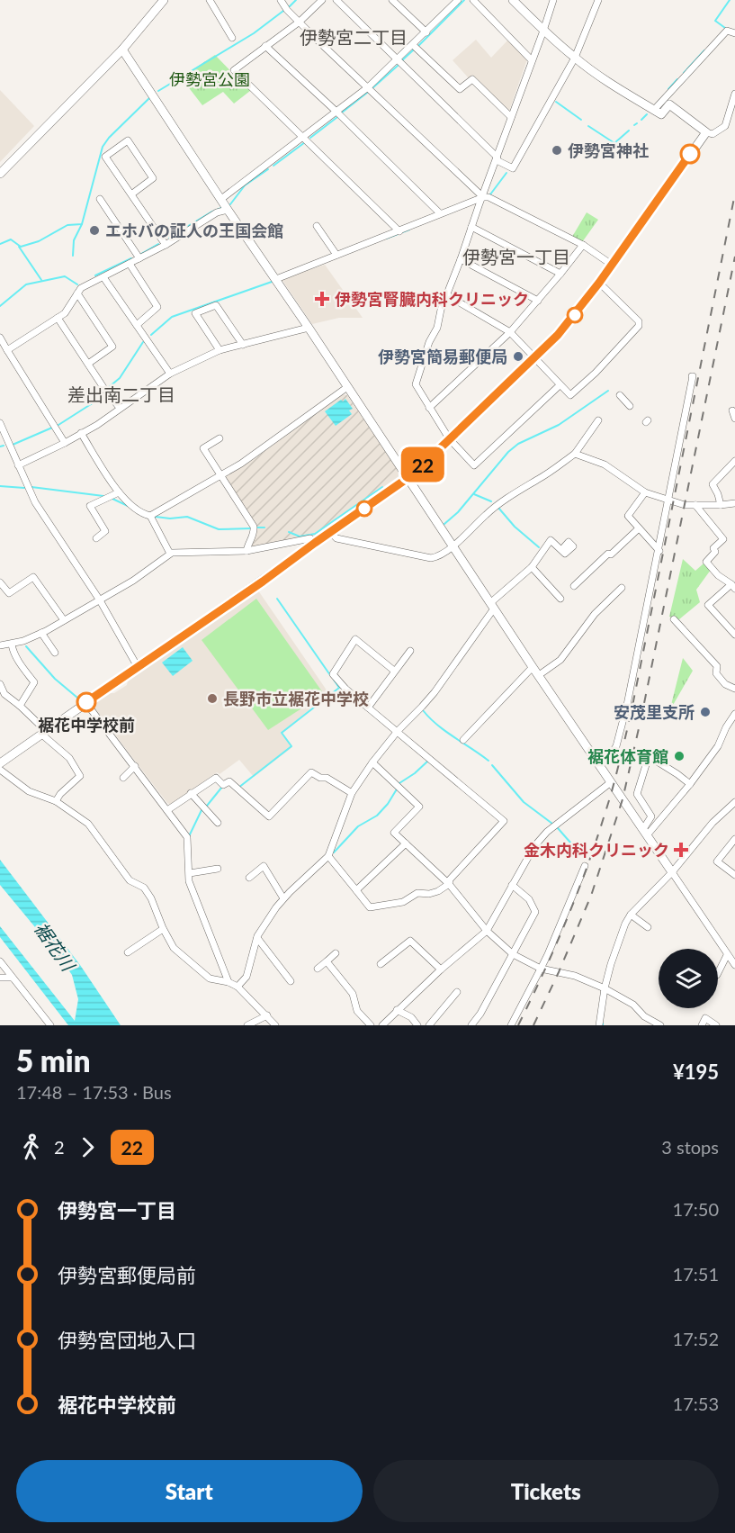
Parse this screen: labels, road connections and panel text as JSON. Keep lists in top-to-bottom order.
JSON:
{
  "districts": ["伊勢宮二丁目", "伊勢宮一丁目", "差出南二丁目"],
  "water": ["裾花川"],
  "parks": ["伊勢宮公園"],
  "places": {
    "other": [
      "伊勢宮神社",
      "エホバの証人の王国会館",
      "伊勢宮簡易郵便局",
      "長野市立裾花中学校",
      "裾花中学校前",
      "安茂里支所",
      "裾花体育館"
    ],
    "health": ["伊勢宮腎臓内科クリニック", "金木内科クリニック"]
  },
  "lines": ["bus line 22"],
  "page": {
    "on_map": "22",
    "heading": ["5 min", "17:48 – 17:53 · Bus", "¥195"],
    "legs": ["2", "22", "3 stops"],
    "list": [
      {
        "name": "伊勢宮一丁目",
        "value": "17:50"
      },
      {
        "name": "伊勢宮郵便局前",
        "value": "17:51"
      },
      {
        "name": "伊勢宮団地入口",
        "value": "17:52"
      },
      {
        "name": "裾花中学校前",
        "value": "17:53"
      }
    ],
    "buttons": ["Start", "Tickets"]
  }
}
